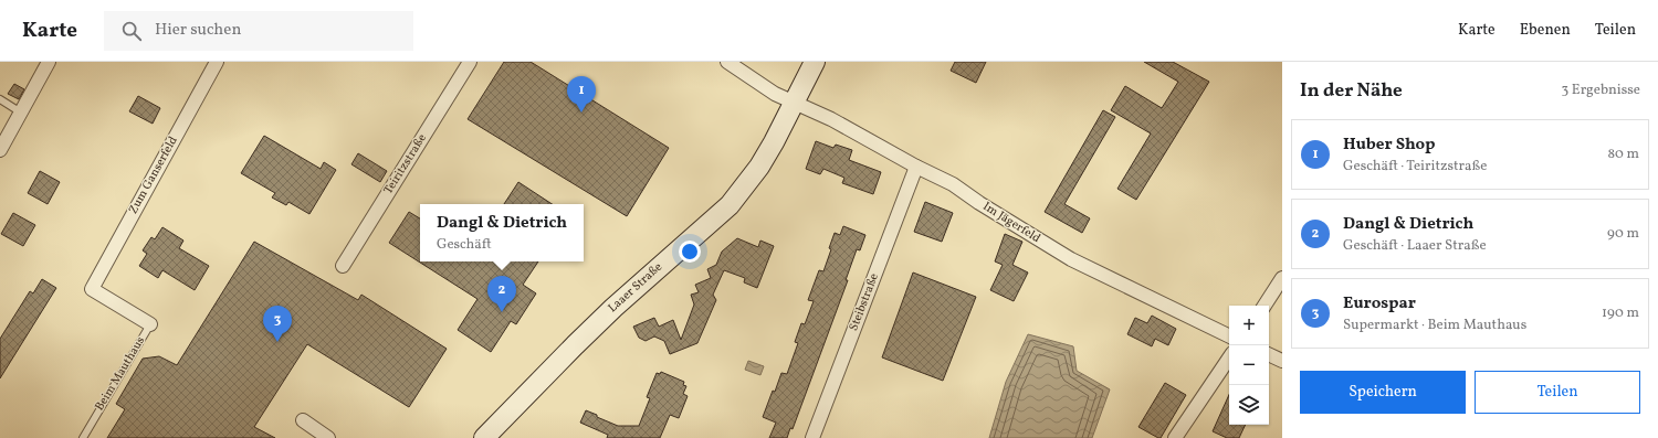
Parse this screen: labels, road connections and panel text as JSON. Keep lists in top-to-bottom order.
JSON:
{
  "streets": {
    "street": [
      "Teiritzstraße",
      "Zum Ganserfeld",
      "Im Jägerfeld",
      "Laaer Straße",
      "Steibstraße",
      "Beim Mauthaus"
    ]
  },
  "crossings": [
    ["Zum Ganserfeld", "Beim Mauthaus"],
    ["Im Jägerfeld", "Laaer Straße"],
    ["Im Jägerfeld", "Steibstraße"]
  ],
  "page": {
    "header": "Karte",
    "search": "Hier suchen",
    "nav": ["Karte", "Ebenen", "Teilen"],
    "heading": ["In der Nähe", "3 Ergebnisse"],
    "pins": ["1", "2", "3"],
    "list": [
      {
        "mark": "1",
        "name": "Huber Shop",
        "note": "Geschäft · Teiritzstraße",
        "value": "80 m"
      },
      {
        "mark": "2",
        "name": "Dangl & Dietrich",
        "note": "Geschäft · Laaer Straße",
        "value": "90 m"
      },
      {
        "mark": "3",
        "name": "Eurospar",
        "note": "Supermarkt · Beim Mauthaus",
        "value": "190 m"
      }
    ],
    "popup": ["Dangl & Dietrich", "Geschäft"],
    "map_buttons": ["+", "−"],
    "buttons": ["Speichern", "Teilen"]
  }
}
